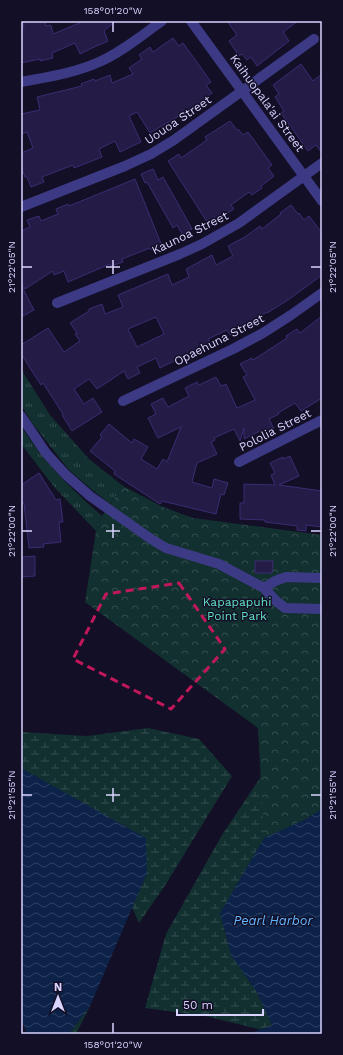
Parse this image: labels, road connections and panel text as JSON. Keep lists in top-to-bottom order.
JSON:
{
  "streets": {
    "street": [
      "Kaihuopala'ai Street",
      "Uouoa Street",
      "Kaunoa Street",
      "Opaehuna Street",
      "Pololia Street"
    ]
  },
  "crossings": [
    ["Kaihuopala'ai Street", "Uouoa Street"],
    ["Kaihuopala'ai Street", "Kaunoa Street"]
  ],
  "water": ["Pearl Harbor"],
  "parks": ["Kapapapuhi Point Park"],
  "scale_bar": "50 m",
  "north": "top",
  "coordinates": [
    "158°01'20\"W",
    "21°22'05\"N",
    "21°22'00\"N",
    "21°21'55\"N"
  ]
}
